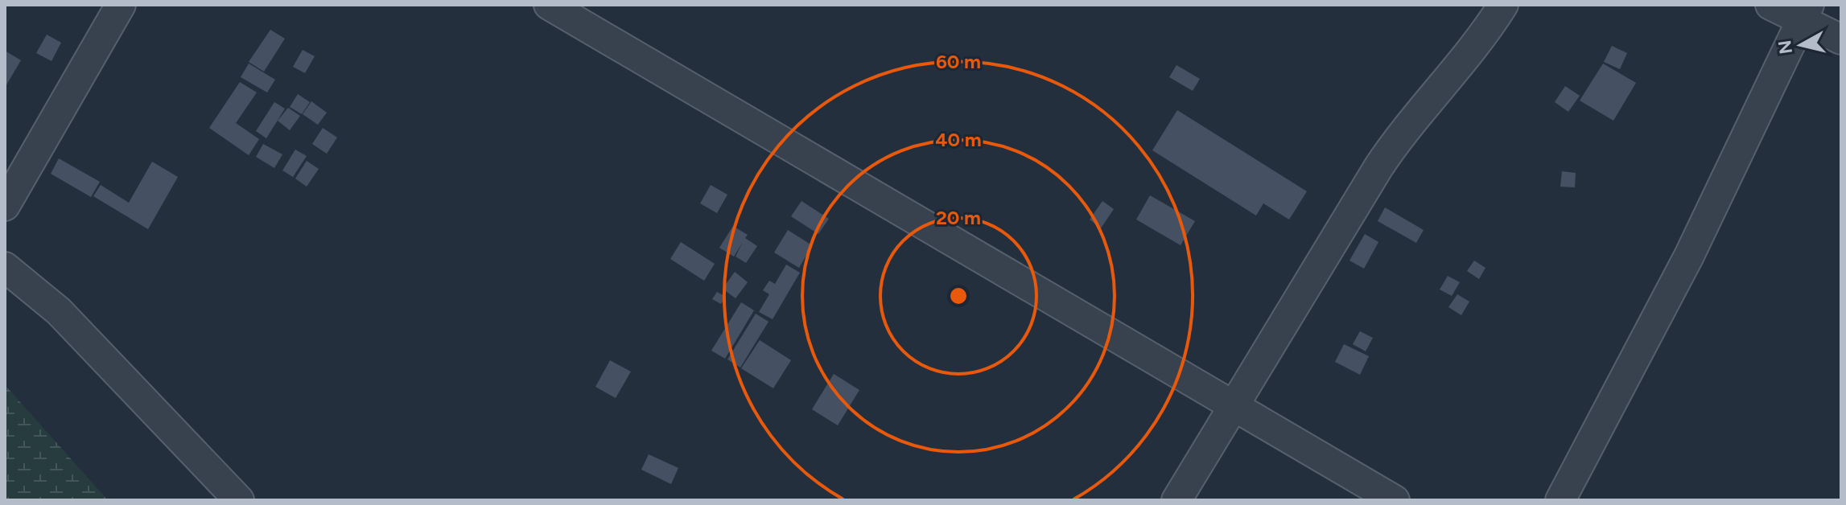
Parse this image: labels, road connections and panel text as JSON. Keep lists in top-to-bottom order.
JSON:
{
  "north": "left",
  "rings": ["60 m", "40 m", "20 m"]
}
